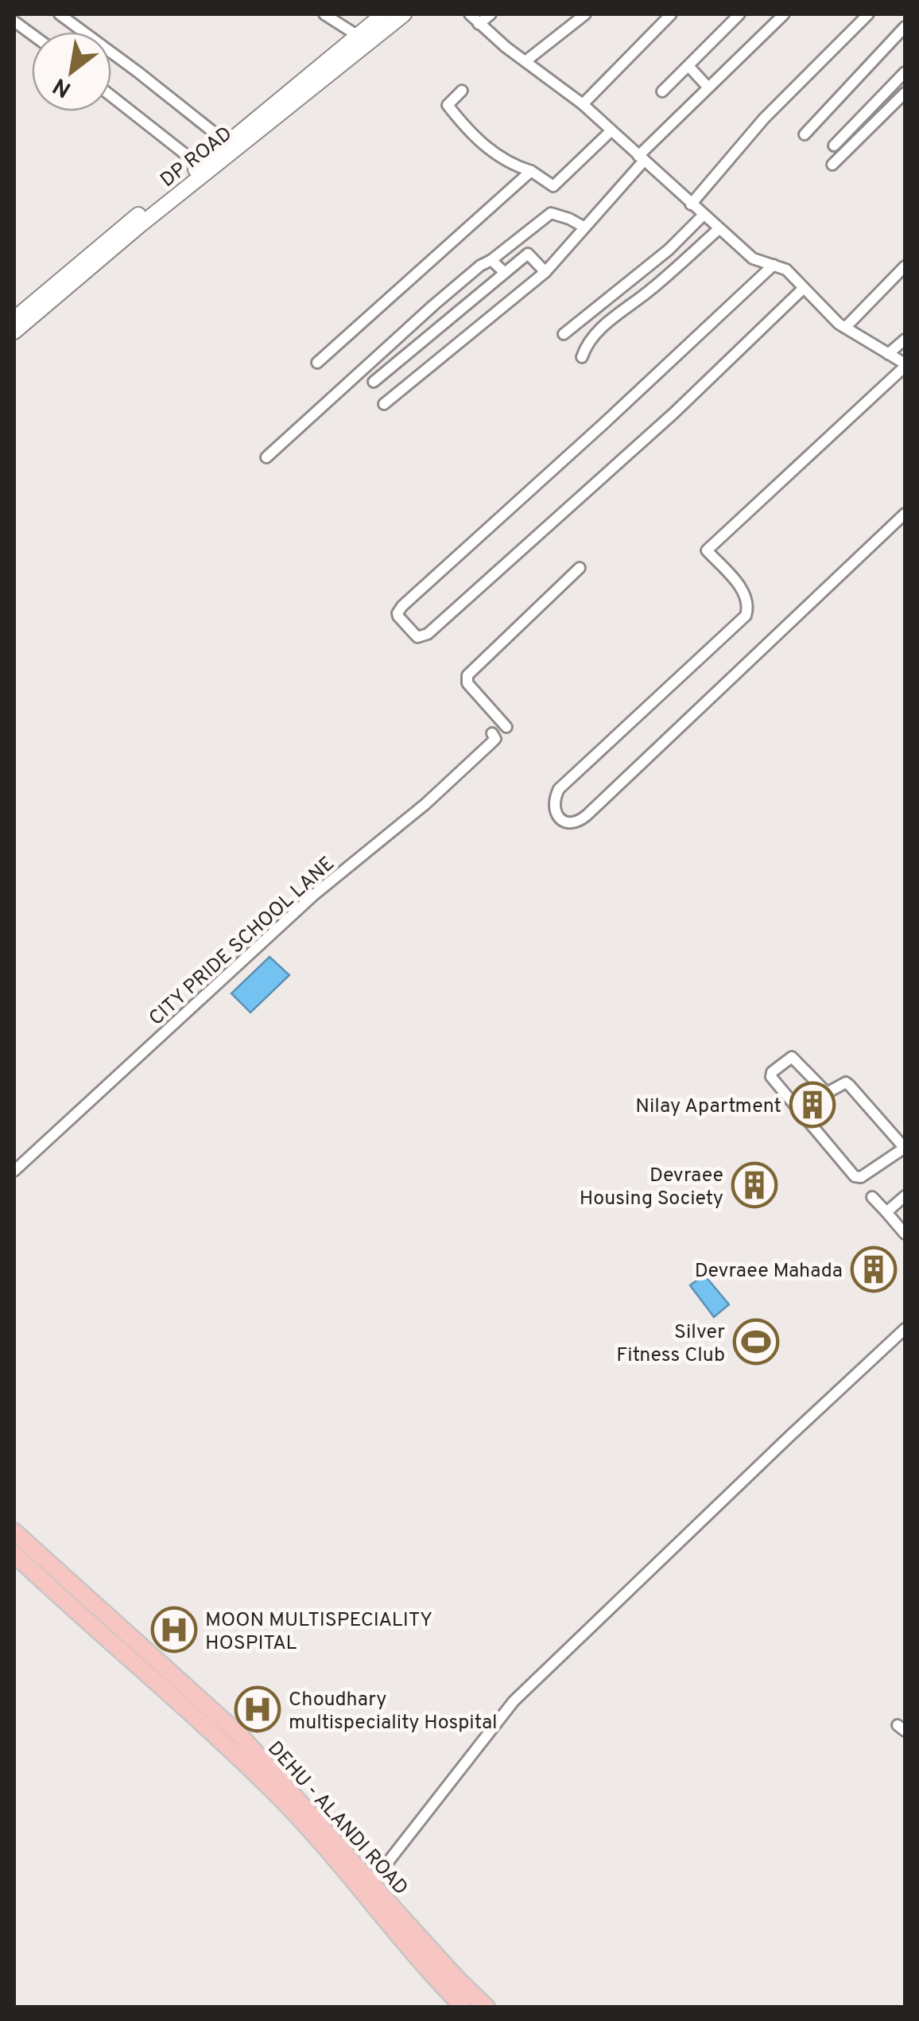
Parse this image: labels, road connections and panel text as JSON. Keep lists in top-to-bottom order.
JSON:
{
  "streets": {
    "main road": ["DEHU - ALANDI ROAD"],
    "street": ["DP ROAD", "CITY PRIDE SCHOOL LANE"]
  },
  "places": {
    "building": ["Nilay Apartment", "Devraee Housing Society", "Devraee Mahada"],
    "sports": ["Silver Fitness Club"],
    "hospital": ["MOON MULTISPECIALITY HOSPITAL", "Choudhary multispeciality Hospital"]
  },
  "north": "bottom left"
}
